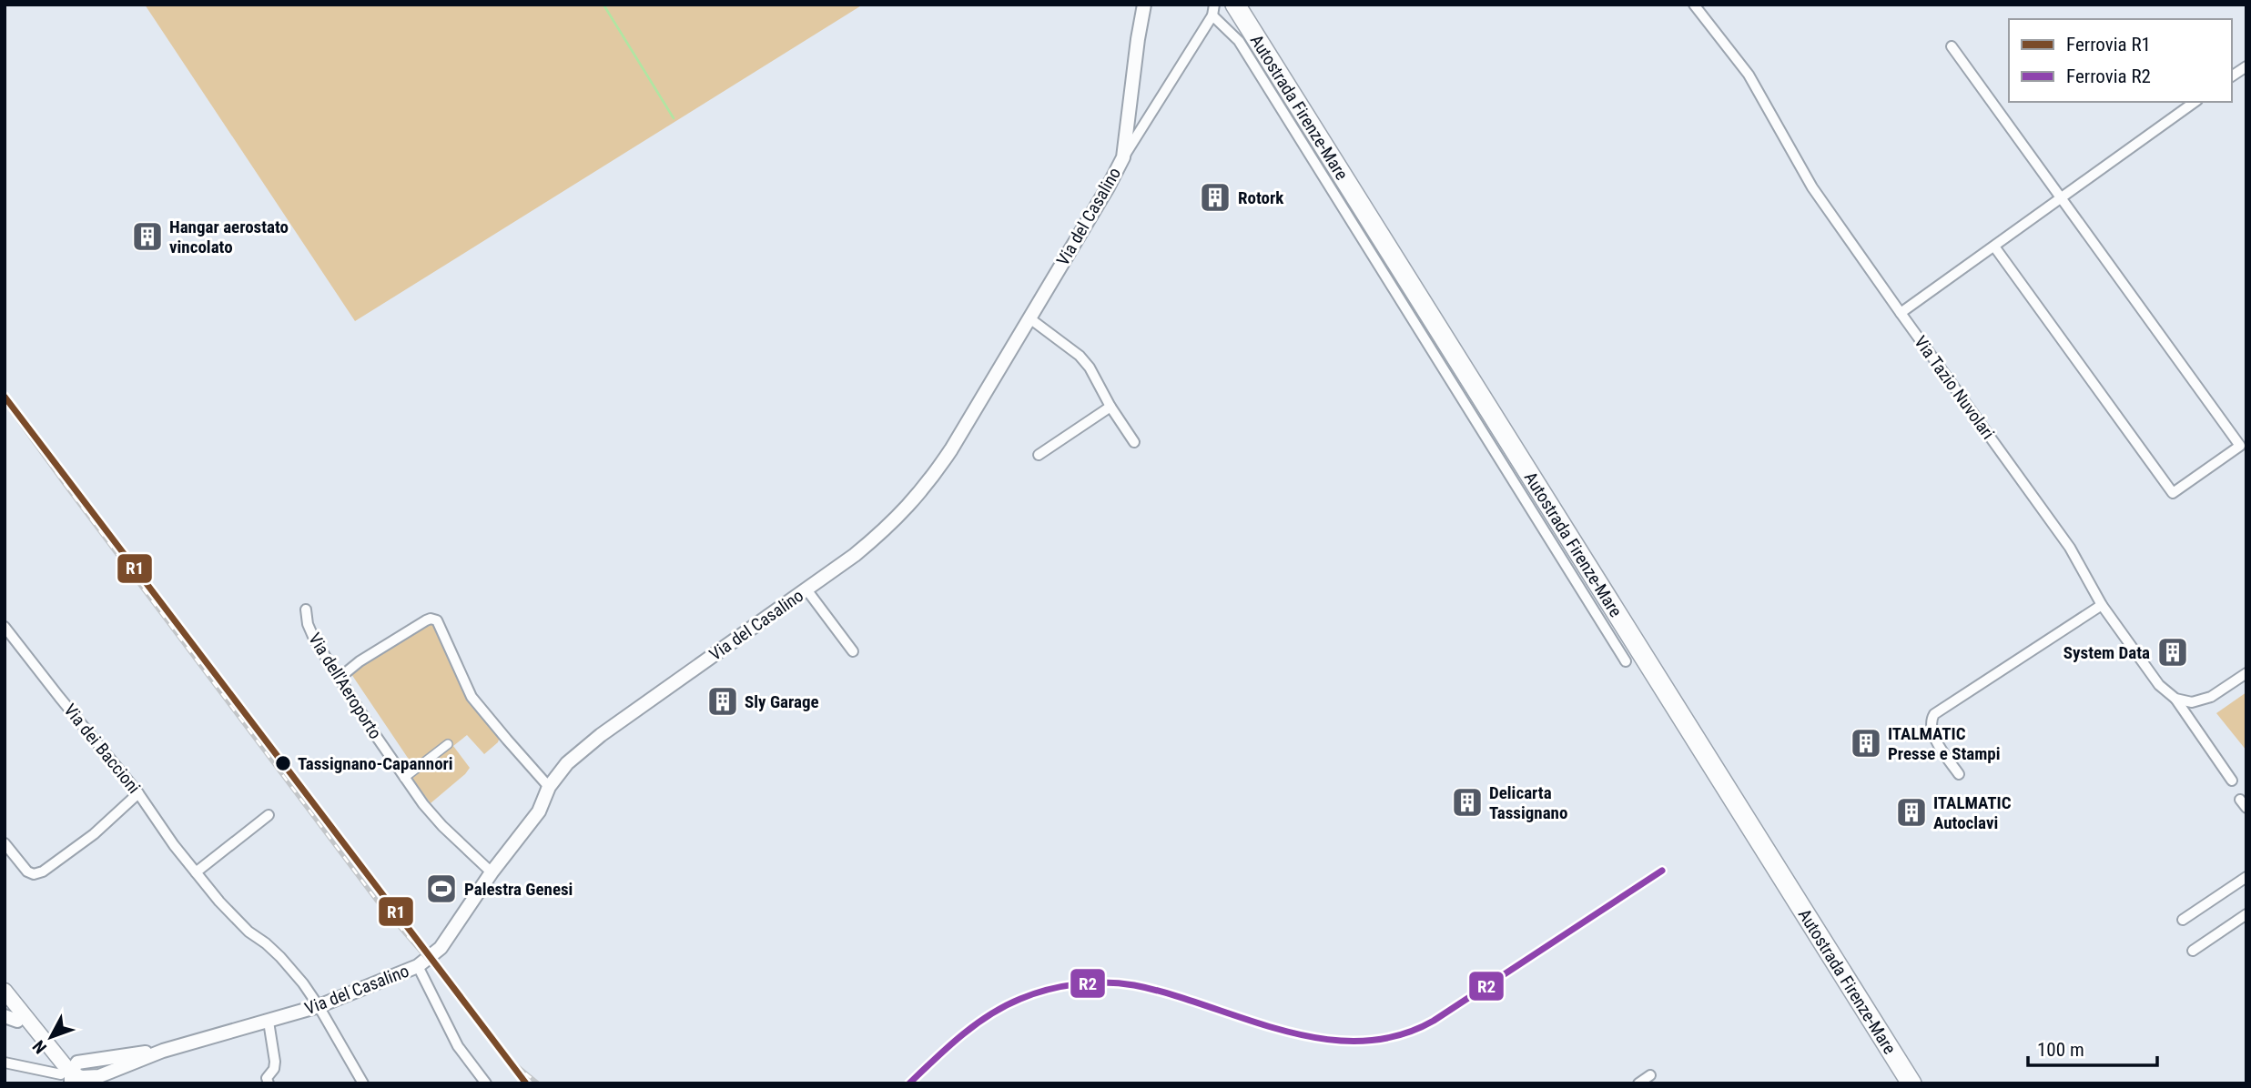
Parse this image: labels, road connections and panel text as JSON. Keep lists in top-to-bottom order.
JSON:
{
  "streets": {
    "highway": ["Autostrada Firenze-Mare"],
    "street": [
      "Via del Casalino",
      "Via Tazio Nuvolari",
      "Via dell'Aeroporto",
      "Via dei Baccioni"
    ]
  },
  "crossings": [
    ["Via del Casalino", "Via dell'Aeroporto"],
    ["Via del Casalino", "Via dei Baccioni"]
  ],
  "places": {
    "building": [
      "Rotork",
      "Hangar aerostato vincolato",
      "System Data",
      "Sly Garage",
      "ITALMATIC Presse e Stampi",
      "Delicarta Tassignano",
      "ITALMATIC Autoclavi"
    ],
    "other": ["Tassignano-Capannori"],
    "sports": ["Palestra Genesi"]
  },
  "lines": ["rail line R1", "rail line R2"],
  "legend": ["Ferrovia R1", "Ferrovia R2"],
  "scale_bar": "100 m",
  "north": "bottom left"
}
